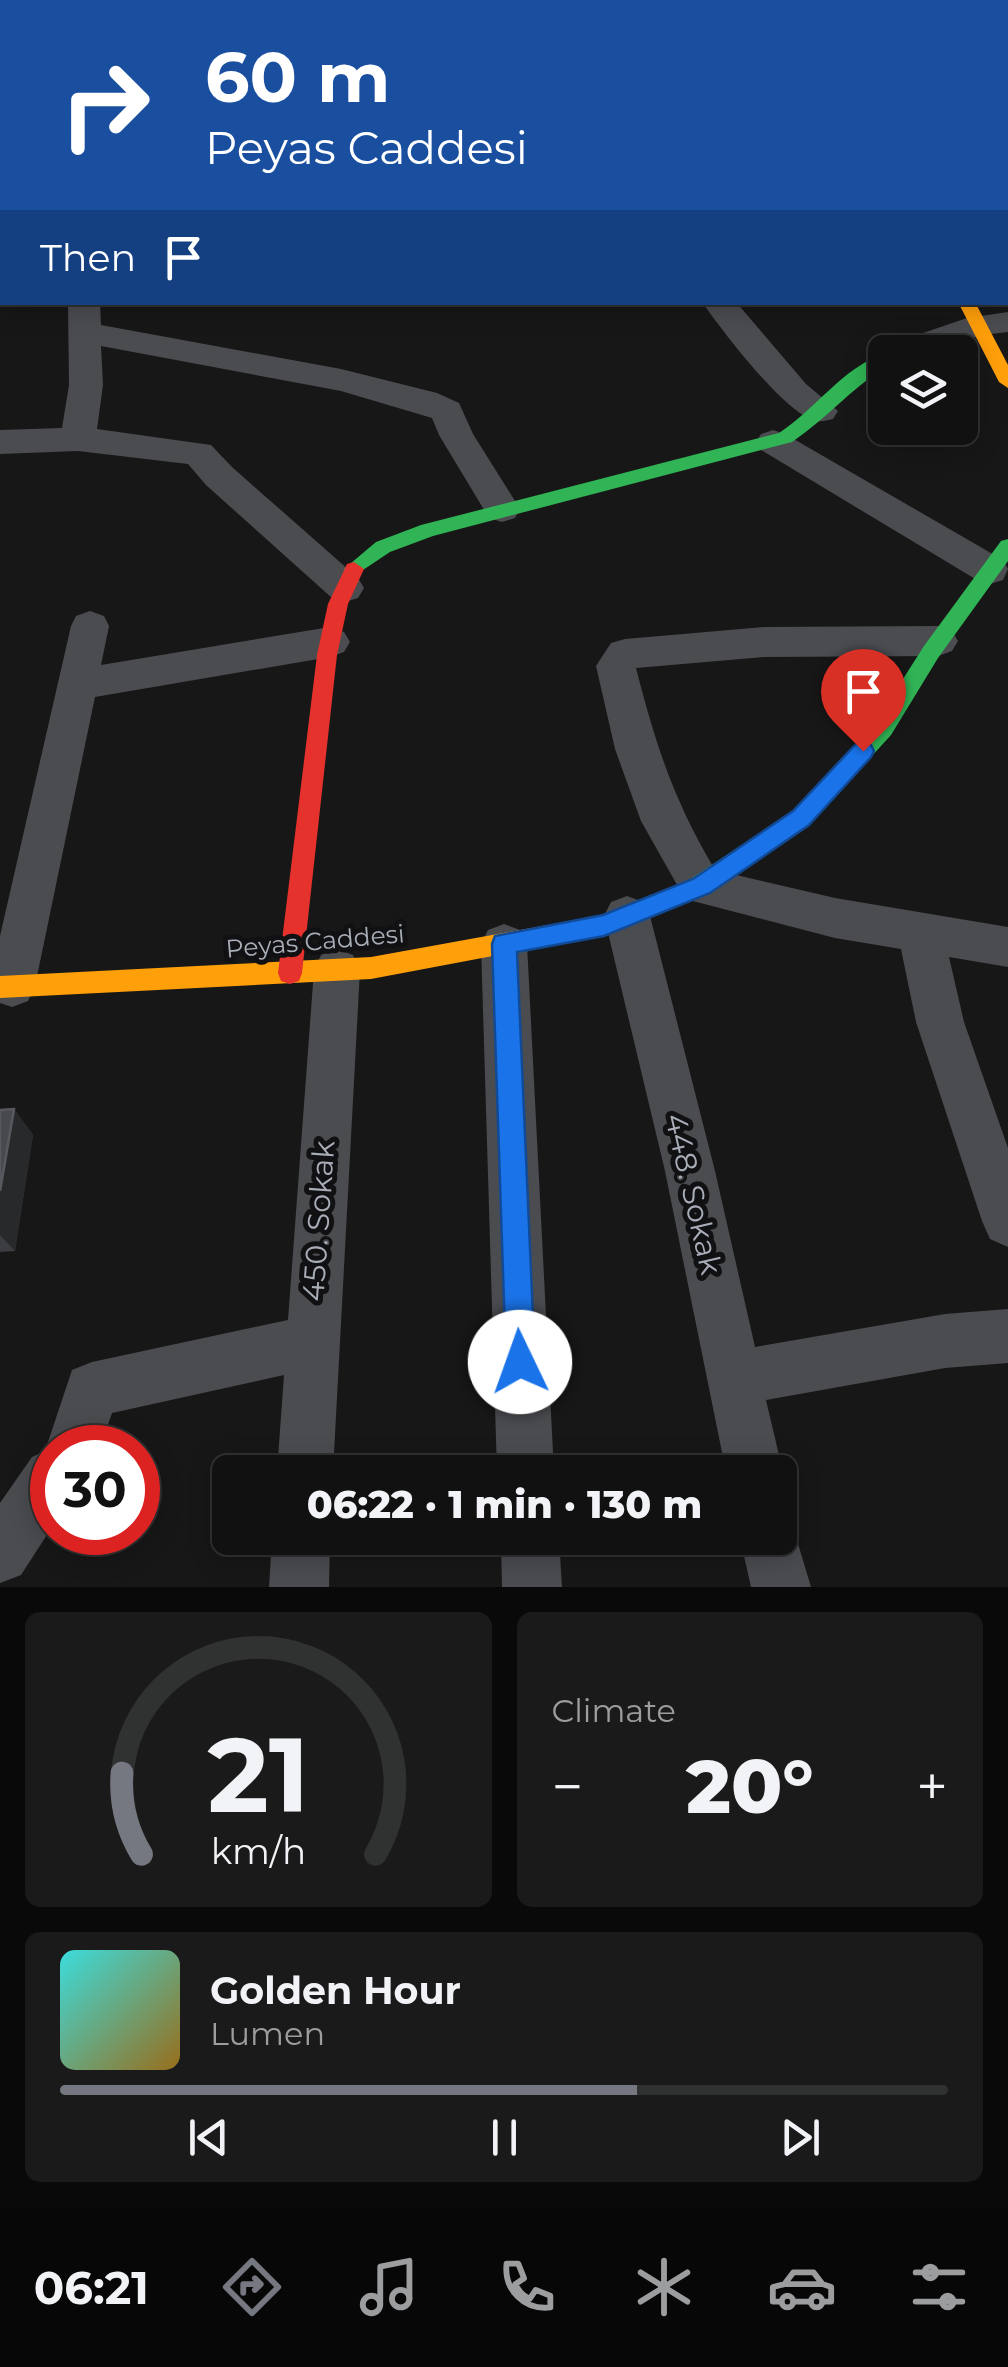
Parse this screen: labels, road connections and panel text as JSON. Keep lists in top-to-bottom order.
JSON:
{
  "streets": {
    "street": ["Peyas Caddesi", "448. Sokak", "450. Sokak"]
  },
  "crossings": [
    ["Peyas Caddesi", "448. Sokak"],
    ["Peyas Caddesi", "450. Sokak"]
  ],
  "page": {
    "turn": ["60 m", "Peyas Caddesi"],
    "then": "Then",
    "limit": "30",
    "trip": "06:22 · 1 min · 130 m",
    "tile": "Climate",
    "heat": ["−", "20°", "+"],
    "song": ["Golden Hour", "Lumen"],
    "tabs": "06:21",
    "gauge": ["21", "km/h"]
  }
}
